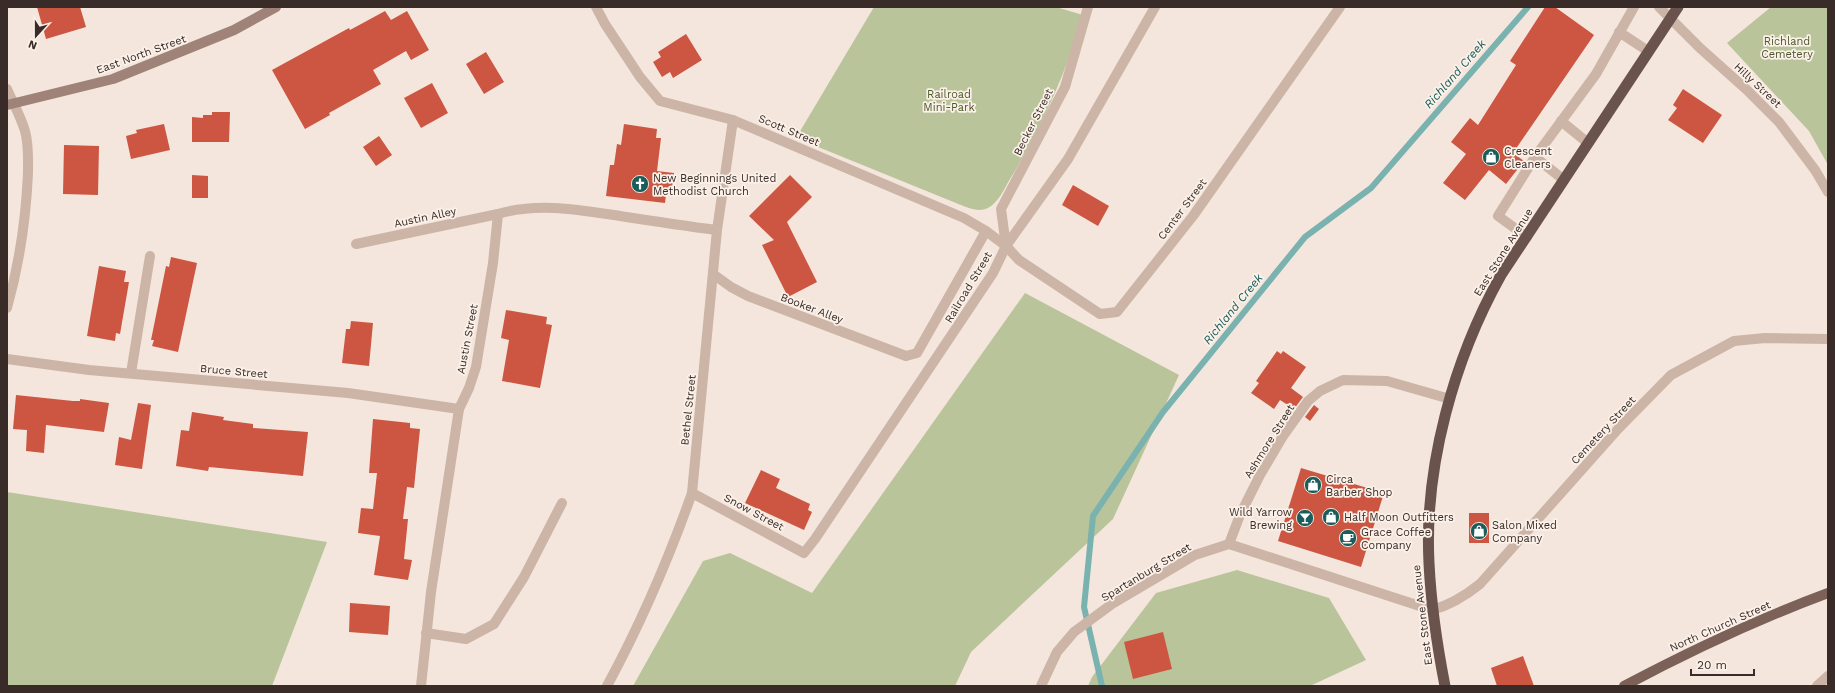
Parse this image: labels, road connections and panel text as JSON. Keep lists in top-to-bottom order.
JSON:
{
  "streets": {
    "highway": ["East Stone Avenue"],
    "main road": ["East North Street", "North Church Street"],
    "street": [
      "Hilly Street",
      "Becker Street",
      "Scott Street",
      "Center Street",
      "Austin Alley",
      "Railroad Street",
      "Booker Alley",
      "Austin Street",
      "Bruce Street",
      "Bethel Street",
      "Cemetery Street",
      "Ashmore Street",
      "Snow Street",
      "Spartanburg Street"
    ]
  },
  "crossings": [
    ["Hilly Street", "East Stone Avenue"],
    ["Becker Street", "Scott Street"],
    ["Becker Street", "Center Street"],
    ["Becker Street", "Railroad Street"],
    ["Scott Street", "Center Street"],
    ["Scott Street", "Railroad Street"],
    ["Scott Street", "Booker Alley"],
    ["Scott Street", "Bethel Street"],
    ["Center Street", "Railroad Street"],
    ["Austin Alley", "Austin Street"],
    ["East Stone Avenue", "Cemetery Street"],
    ["East Stone Avenue", "Ashmore Street"],
    ["Railroad Street", "Snow Street"],
    ["Booker Alley", "Bethel Street"],
    ["Austin Street", "Bruce Street"],
    ["Bethel Street", "Snow Street"],
    ["Ashmore Street", "Spartanburg Street"]
  ],
  "water": ["Richland Creek"],
  "parks": ["Richland Cemetery", "Railroad Mini-Park"],
  "places": {
    "shop": [
      "Crescent Cleaners",
      "Circa Barber Shop",
      "Half Moon Outfitters",
      "Salon Mixed Company"
    ],
    "church": ["New Beginnings United Methodist Church"],
    "bar": ["Wild Yarrow Brewing"],
    "cafe": ["Grace Coffee Company"]
  },
  "scale_bar": "20 m",
  "north": "bottom"
}
